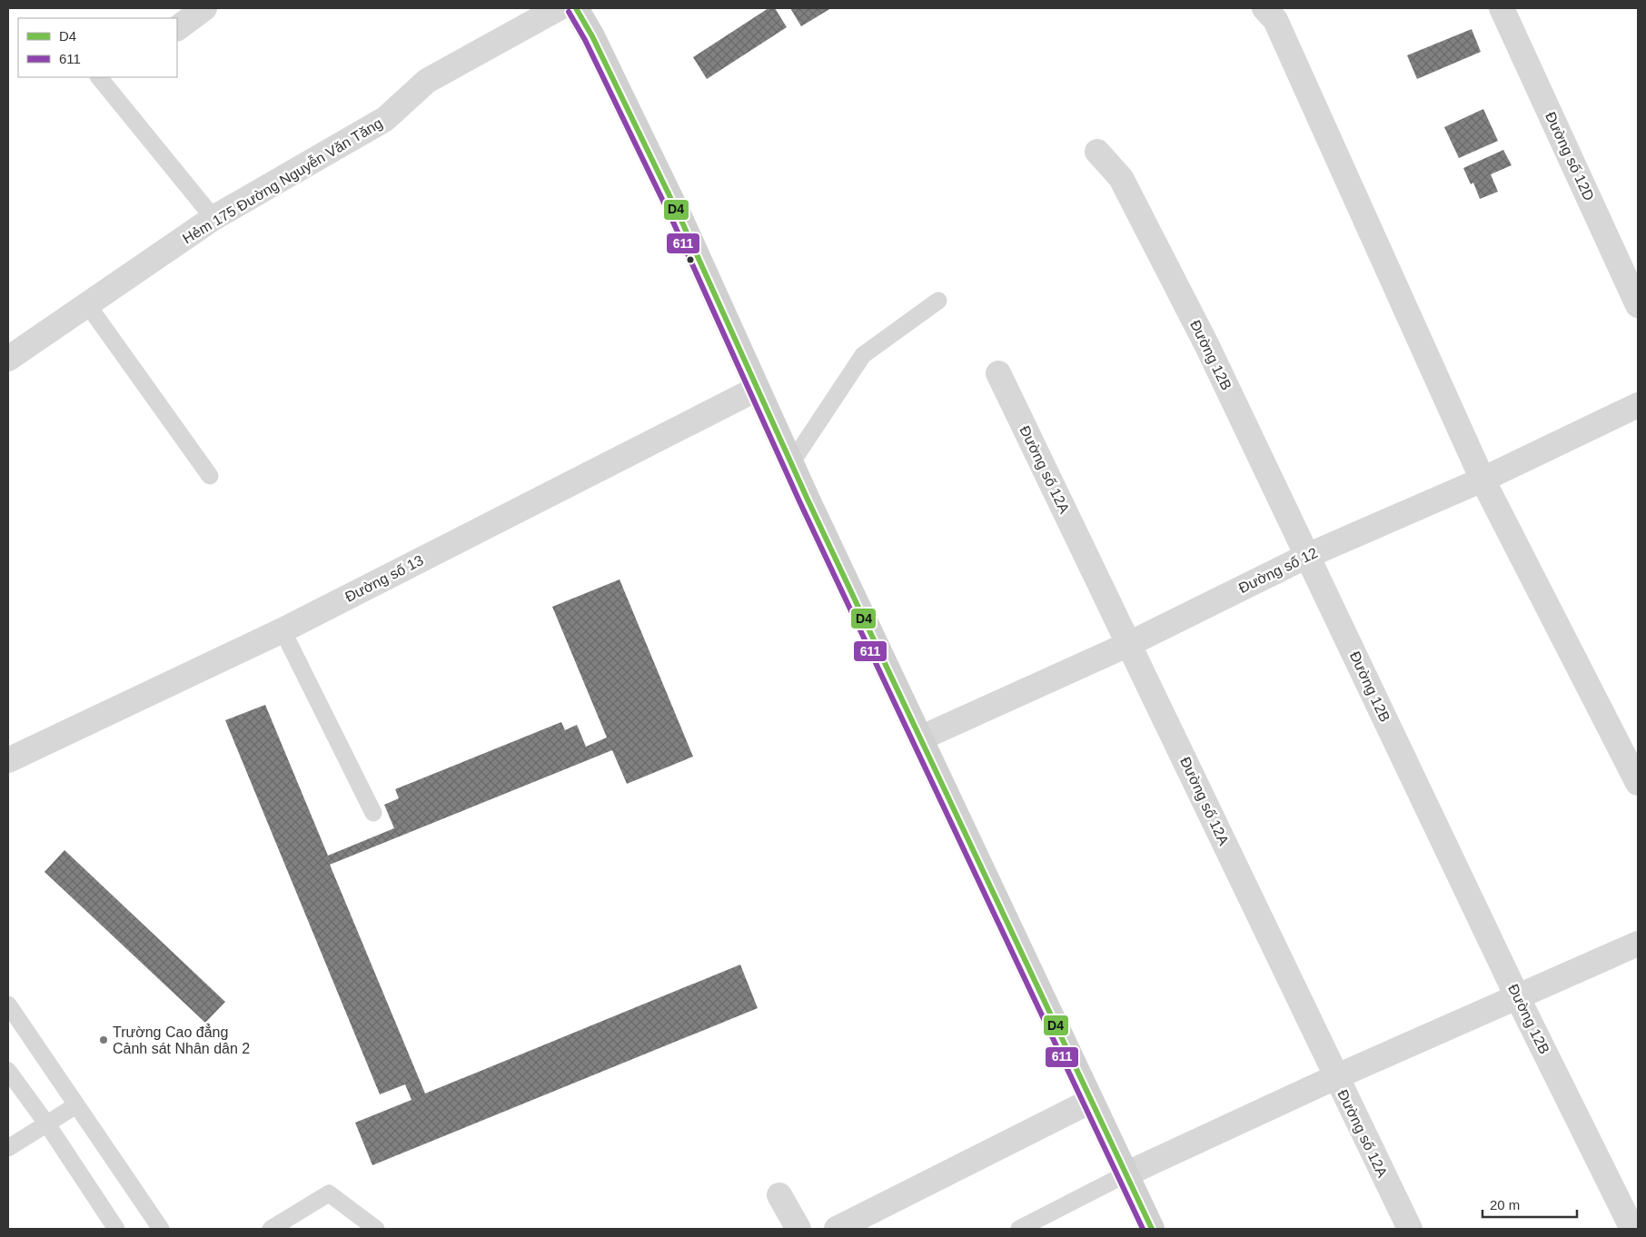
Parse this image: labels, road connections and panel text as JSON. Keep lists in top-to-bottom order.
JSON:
{
  "streets": {
    "street": [
      "Đường số 12D",
      "Hẻm 175 Đường Nguyễn Văn Tăng",
      "Đường 12B",
      "Đường số 12A",
      "Đường số 12",
      "Đường số 13"
    ]
  },
  "crossings": [
    ["Đường 12B", "Đường số 12"],
    ["Đường số 12A", "Đường số 12"]
  ],
  "places": ["Trường Cao đẳng Cảnh sát Nhân dân 2"],
  "lines": ["transit line D4", "transit line 611"],
  "legend": ["D4", "611"],
  "scale_bar": "20 m"
}
